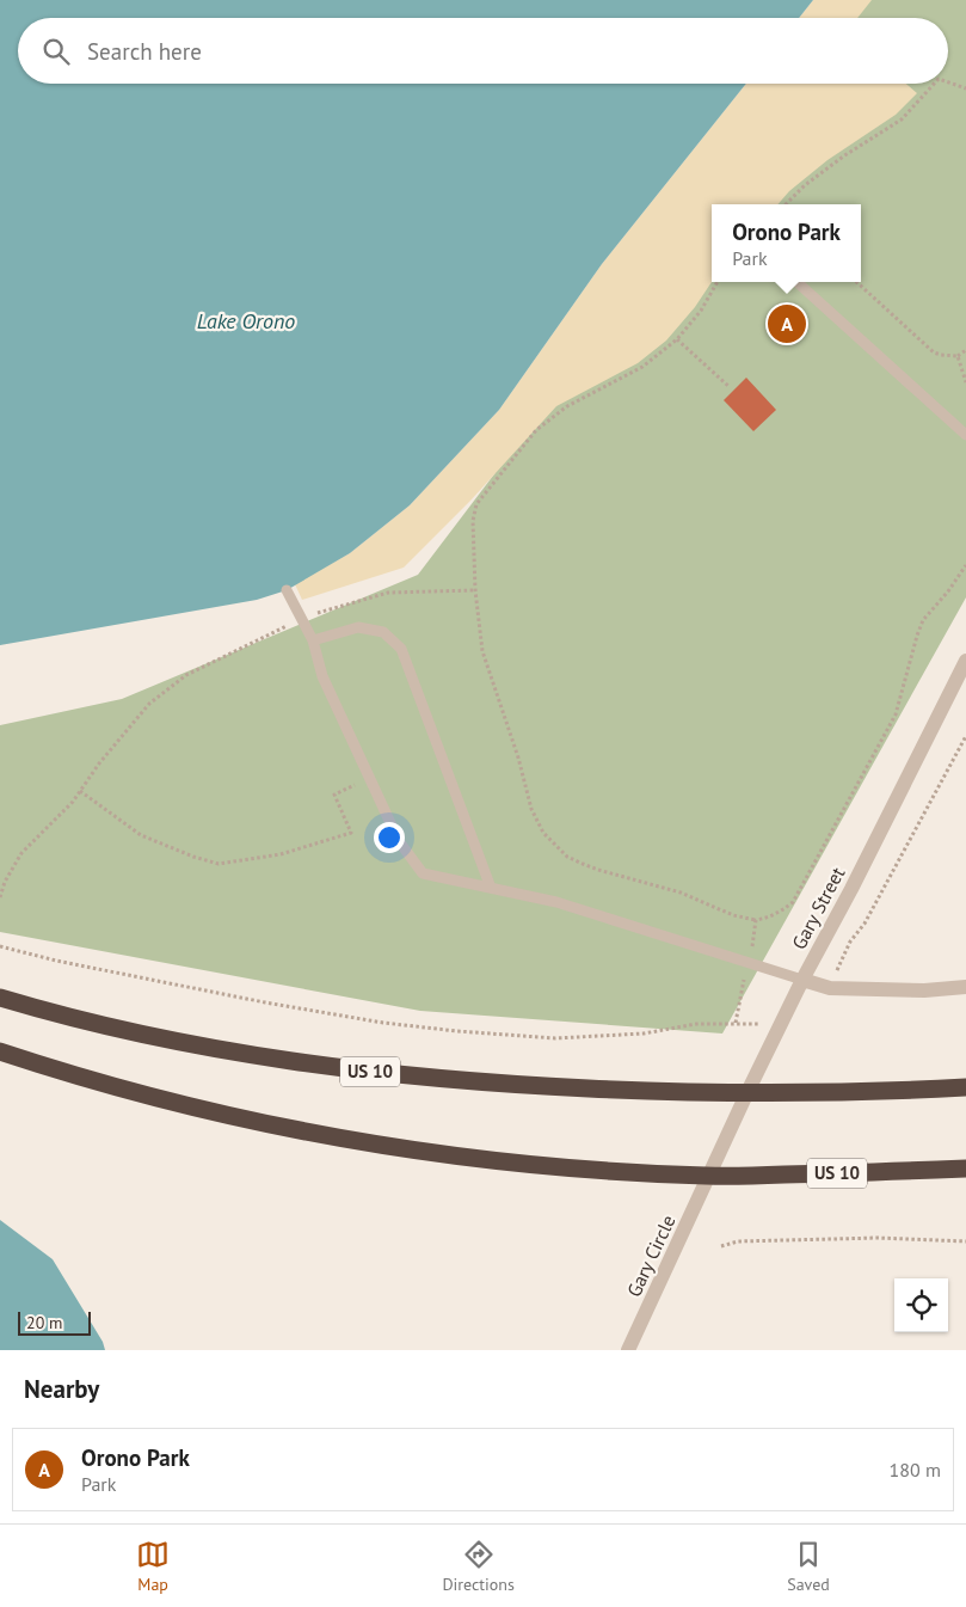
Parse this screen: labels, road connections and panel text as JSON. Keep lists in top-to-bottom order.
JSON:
{
  "streets": {
    "highway": ["US 10"],
    "street": ["Gary Street", "Gary Circle"]
  },
  "crossings": [
    ["Gary Street", "US 10"],
    ["Gary Street", "Gary Circle"],
    ["US 10", "Gary Circle"]
  ],
  "water": ["Lake Orono"],
  "scale_bar": "20 m",
  "page": {
    "search": "Search here",
    "popup": ["Orono Park", "Park"],
    "pins": "A",
    "scale": "20 m",
    "heading": "Nearby",
    "list": [
      {
        "mark": "A",
        "name": "Orono Park",
        "note": "Park",
        "value": "180 m"
      }
    ],
    "nav": ["Map", "Directions", "Saved"]
  }
}
